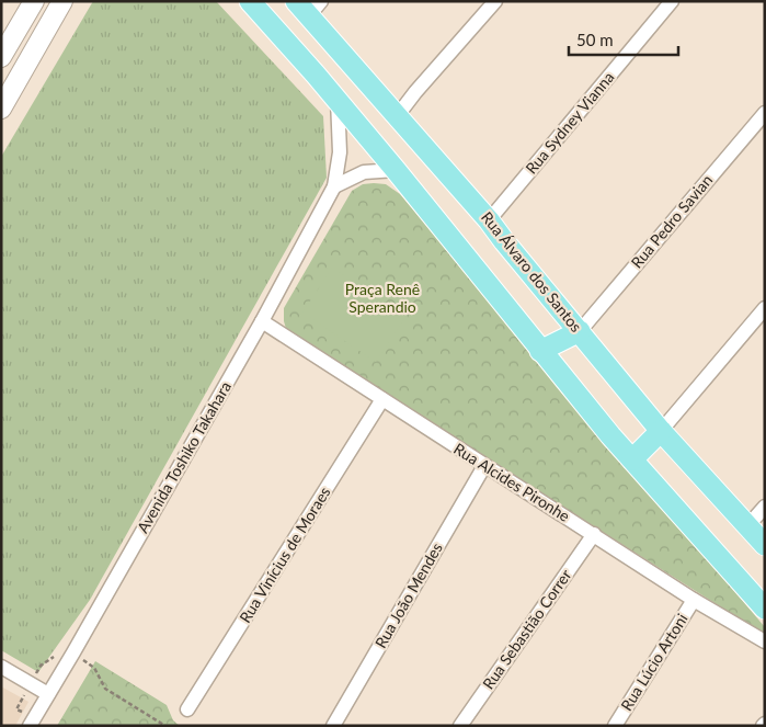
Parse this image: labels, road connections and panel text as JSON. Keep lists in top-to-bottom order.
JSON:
{
  "streets": {
    "main road": ["Rua Álvaro dos Santos"],
    "street": [
      "Rua Sydney Vianna",
      "Rua Pedro Savian",
      "Avenida Toshiko Takahara",
      "Rua Alcides Pironhe",
      "Rua Vinícius de Moraes",
      "Rua João Mendes",
      "Rua Sebastião Correr",
      "Rua Lúcio Artoni"
    ]
  },
  "crossings": [
    ["Rua Sydney Vianna", "Rua Álvaro dos Santos"],
    ["Rua Pedro Savian", "Rua Álvaro dos Santos"],
    ["Avenida Toshiko Takahara", "Rua Alcides Pironhe"],
    ["Rua Alcides Pironhe", "Rua Vinícius de Moraes"],
    ["Rua Alcides Pironhe", "Rua João Mendes"],
    ["Rua Alcides Pironhe", "Rua Sebastião Correr"],
    ["Rua Alcides Pironhe", "Rua Lúcio Artoni"]
  ],
  "parks": ["Praça Renê Sperandio"],
  "scale_bar": "50 m"
}
